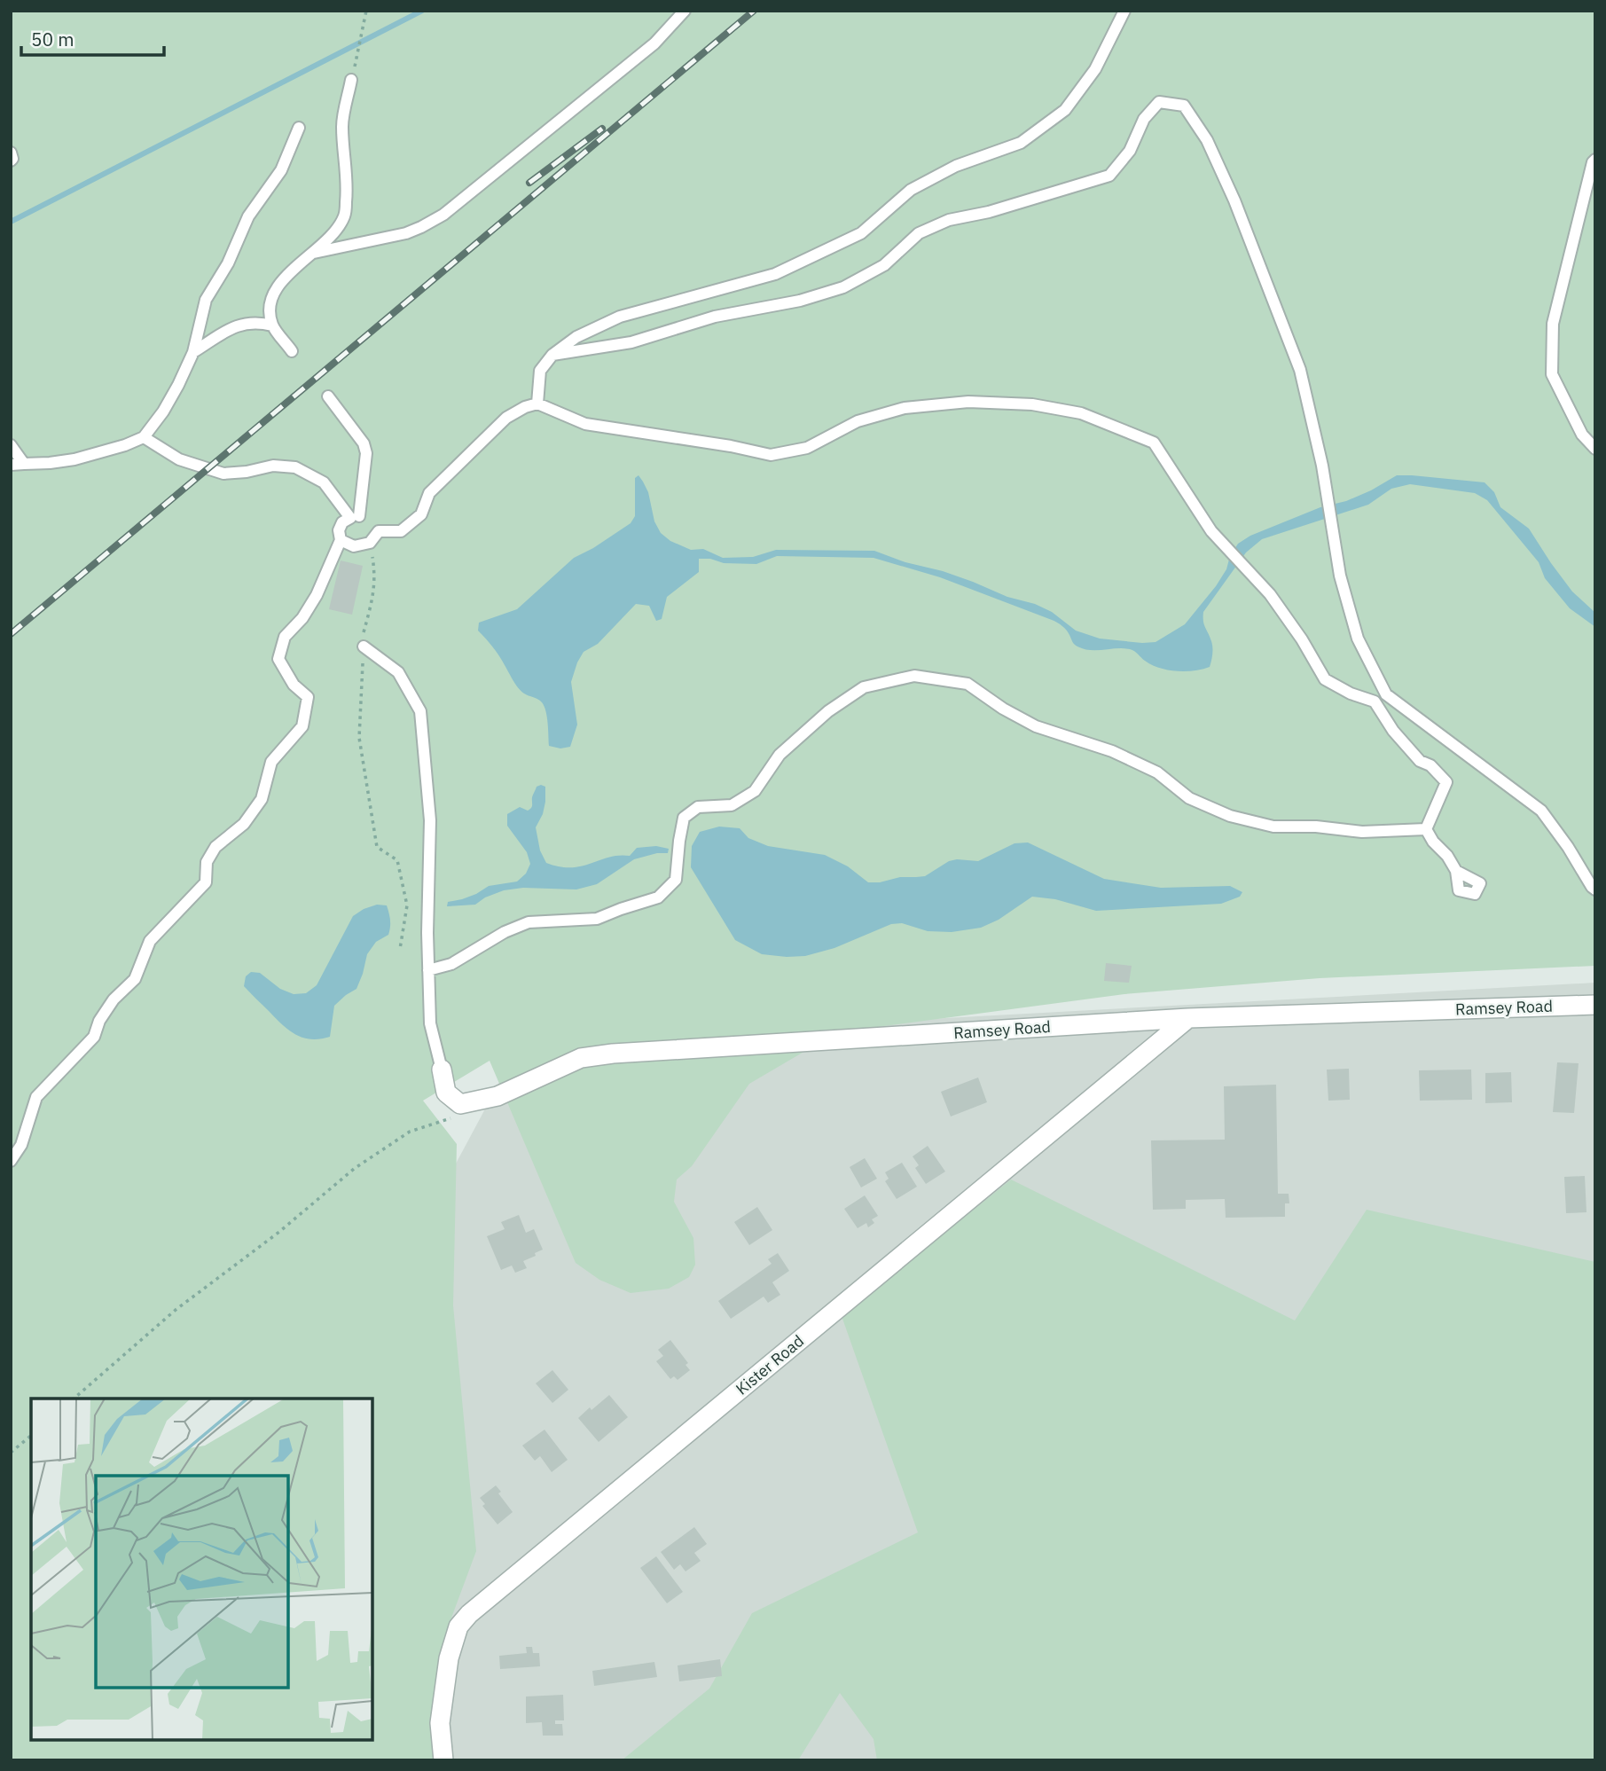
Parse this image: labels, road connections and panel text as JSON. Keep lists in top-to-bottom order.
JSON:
{
  "streets": {
    "street": ["Ramsey Road", "Kister Road"]
  },
  "crossings": [
    ["Ramsey Road", "Kister Road"]
  ],
  "scale_bar": "50 m"
}
